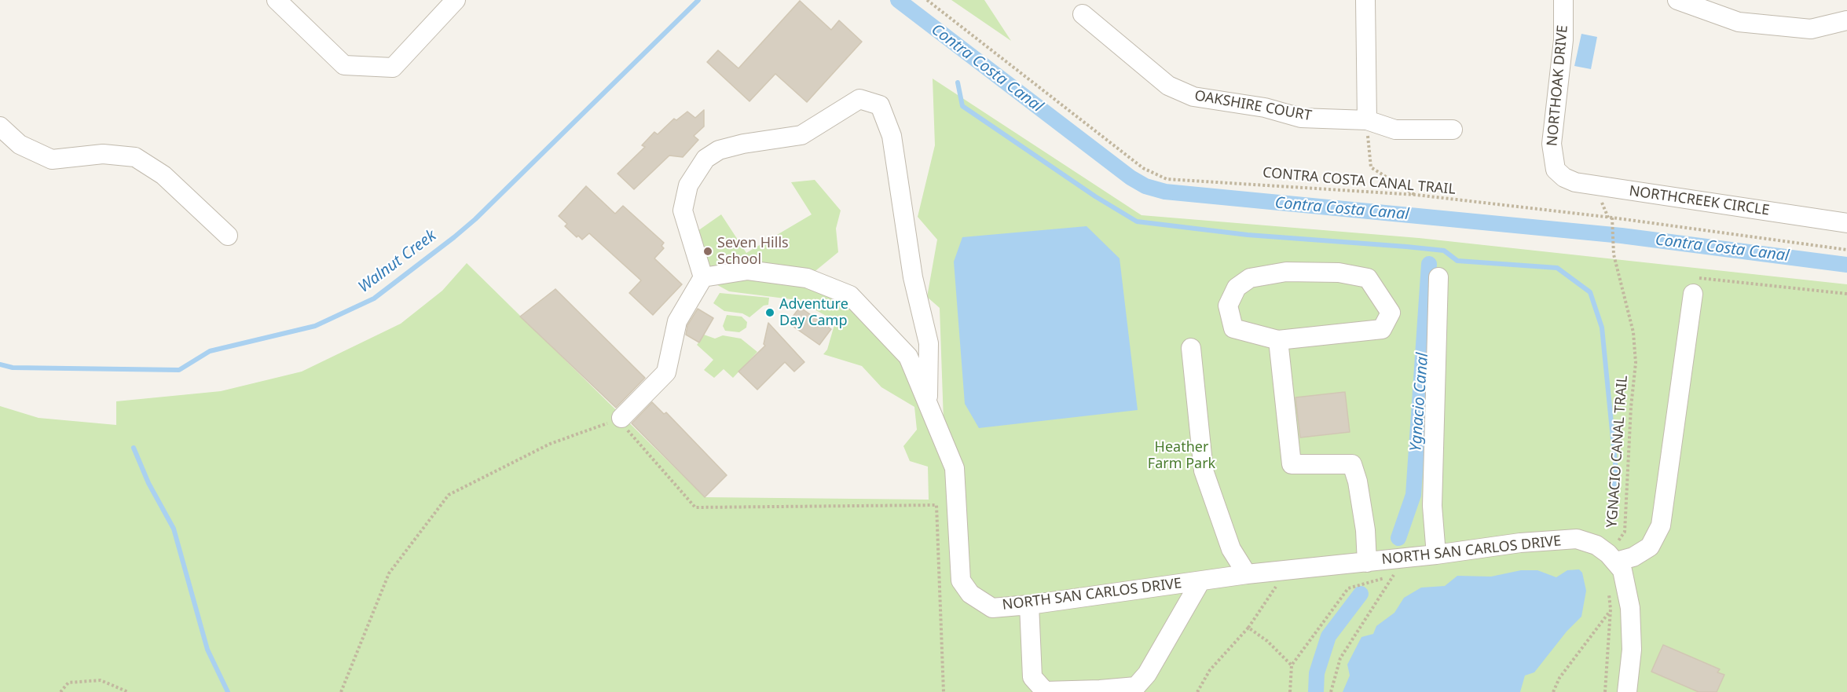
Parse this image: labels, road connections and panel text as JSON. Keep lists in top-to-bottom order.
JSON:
{
  "streets": {
    "street": [
      "NORTHOAK DRIVE",
      "OAKSHIRE COURT",
      "NORTHCREEK CIRCLE",
      "NORTH SAN CARLOS DRIVE"
    ],
    "path": ["CONTRA COSTA CANAL TRAIL", "YGNACIO CANAL TRAIL"]
  },
  "crossings": [
    ["NORTHOAK DRIVE", "NORTHCREEK CIRCLE"],
    ["CONTRA COSTA CANAL TRAIL", "YGNACIO CANAL TRAIL"],
    ["YGNACIO CANAL TRAIL", "NORTH SAN CARLOS DRIVE"]
  ],
  "water": ["Contra Costa Canal", "Walnut Creek", "Ygnacio Canal"],
  "parks": ["Heather Farm Park"],
  "places": ["Seven Hills School", "Adventure Day Camp"]
}
